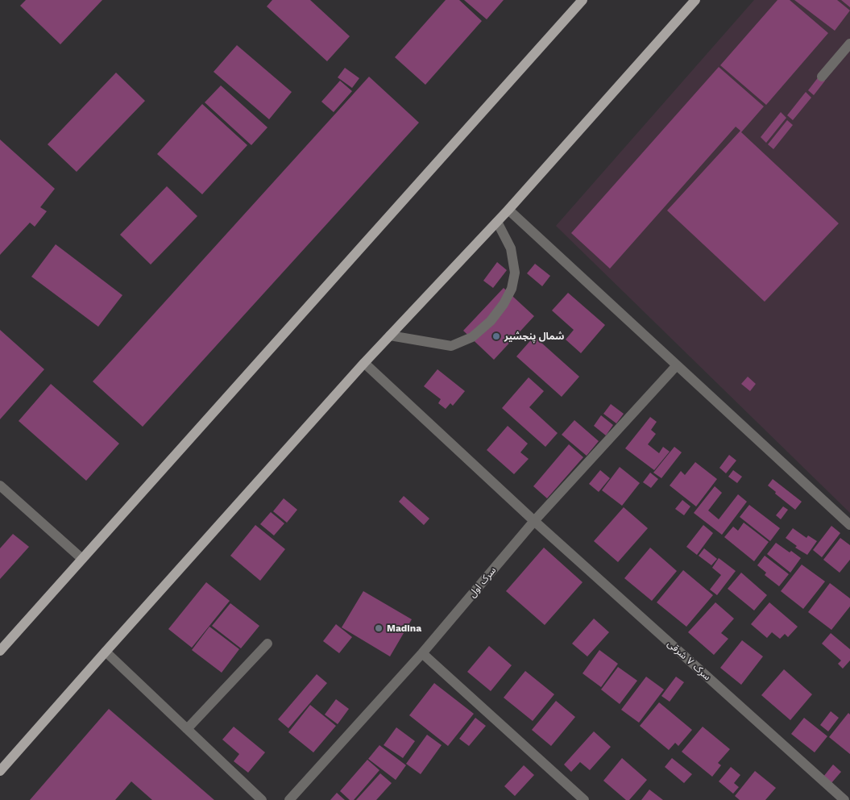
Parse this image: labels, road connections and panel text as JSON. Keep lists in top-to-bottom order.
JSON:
{
  "streets": {
    "street": ["سرک‌ اول", "سرک ۷ شرقی"]
  },
  "crossings": [
    ["سرک‌ اول", "سرک ۷ شرقی"]
  ],
  "places": ["شمال پنجشیر", "Madina"]
}
